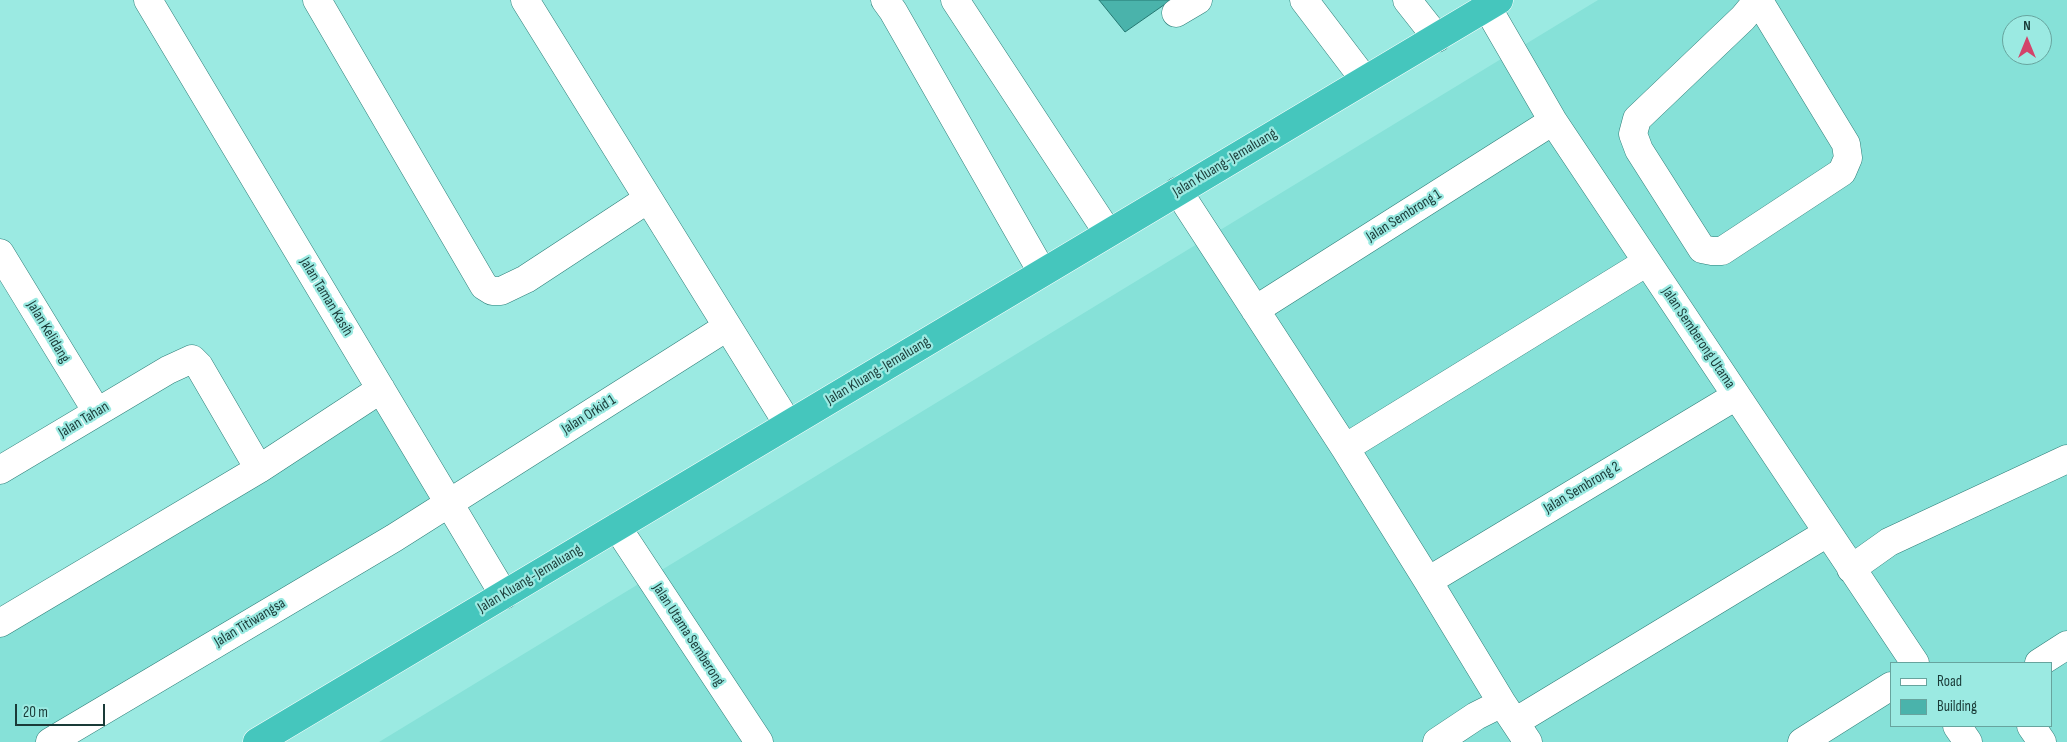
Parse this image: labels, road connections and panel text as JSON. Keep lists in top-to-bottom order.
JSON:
{
  "streets": {
    "highway": ["Jalan Kluang-Jemaluang"],
    "street": [
      "Jalan Sembrong 1",
      "Jalan Taman Kasih",
      "Jalan Kelidang",
      "Jalan Semberong Utama",
      "Jalan Orkid 1",
      "Jalan Tahan",
      "Jalan Sembrong 2",
      "Jalan Titiwangsa",
      "Jalan Utama Semberong"
    ]
  },
  "crossings": [
    ["Jalan Kluang-Jemaluang", "Jalan Taman Kasih"],
    ["Jalan Kluang-Jemaluang", "Jalan Semberong Utama"],
    ["Jalan Kluang-Jemaluang", "Jalan Utama Semberong"],
    ["Jalan Sembrong 1", "Jalan Semberong Utama"],
    ["Jalan Taman Kasih", "Jalan Orkid 1"],
    ["Jalan Taman Kasih", "Jalan Titiwangsa"],
    ["Jalan Kelidang", "Jalan Tahan"],
    ["Jalan Semberong Utama", "Jalan Sembrong 2"],
    ["Jalan Orkid 1", "Jalan Titiwangsa"]
  ],
  "legend": ["Road", "Building"],
  "scale_bar": "20 m",
  "north": "top"
}
